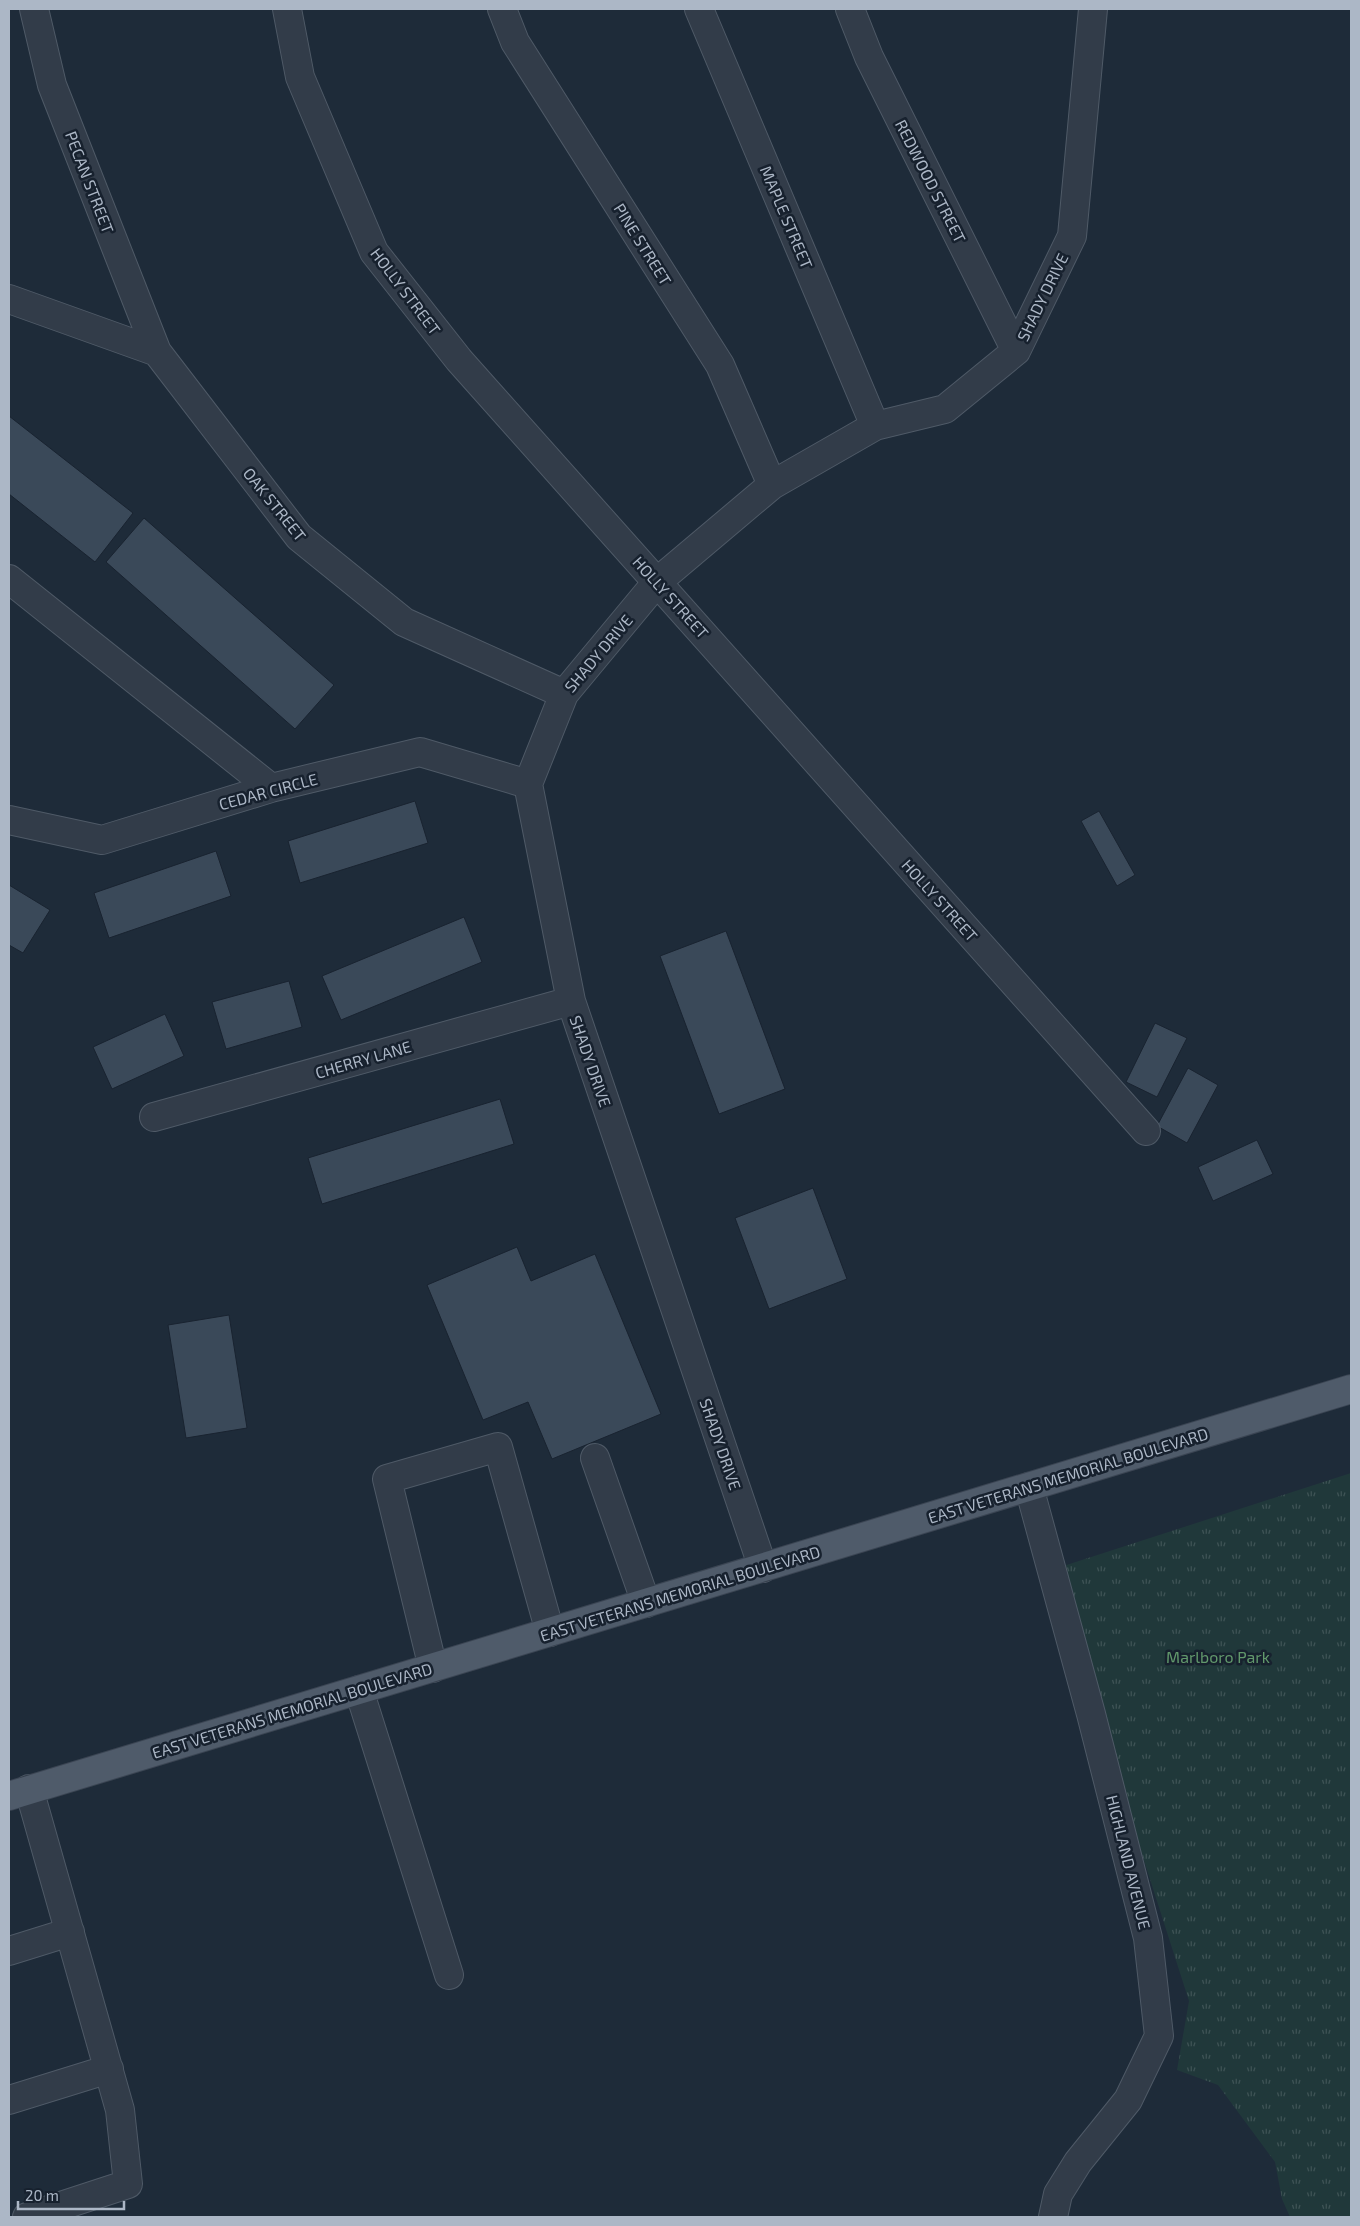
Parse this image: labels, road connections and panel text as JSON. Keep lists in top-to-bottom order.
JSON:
{
  "streets": {
    "main road": ["EAST VETERANS MEMORIAL BOULEVARD"],
    "street": [
      "REDWOOD STREET",
      "PECAN STREET",
      "MAPLE STREET",
      "PINE STREET",
      "HOLLY STREET",
      "SHADY DRIVE",
      "OAK STREET",
      "CEDAR CIRCLE",
      "CHERRY LANE",
      "HIGHLAND AVENUE"
    ]
  },
  "crossings": [
    ["REDWOOD STREET", "SHADY DRIVE"],
    ["PECAN STREET", "OAK STREET"],
    ["MAPLE STREET", "SHADY DRIVE"],
    ["PINE STREET", "SHADY DRIVE"],
    ["HOLLY STREET", "SHADY DRIVE"],
    ["SHADY DRIVE", "OAK STREET"],
    ["SHADY DRIVE", "CEDAR CIRCLE"],
    ["SHADY DRIVE", "CHERRY LANE"],
    ["SHADY DRIVE", "EAST VETERANS MEMORIAL BOULEVARD"],
    ["EAST VETERANS MEMORIAL BOULEVARD", "HIGHLAND AVENUE"]
  ],
  "parks": ["Marlboro Park"],
  "scale_bar": "20 m"
}
